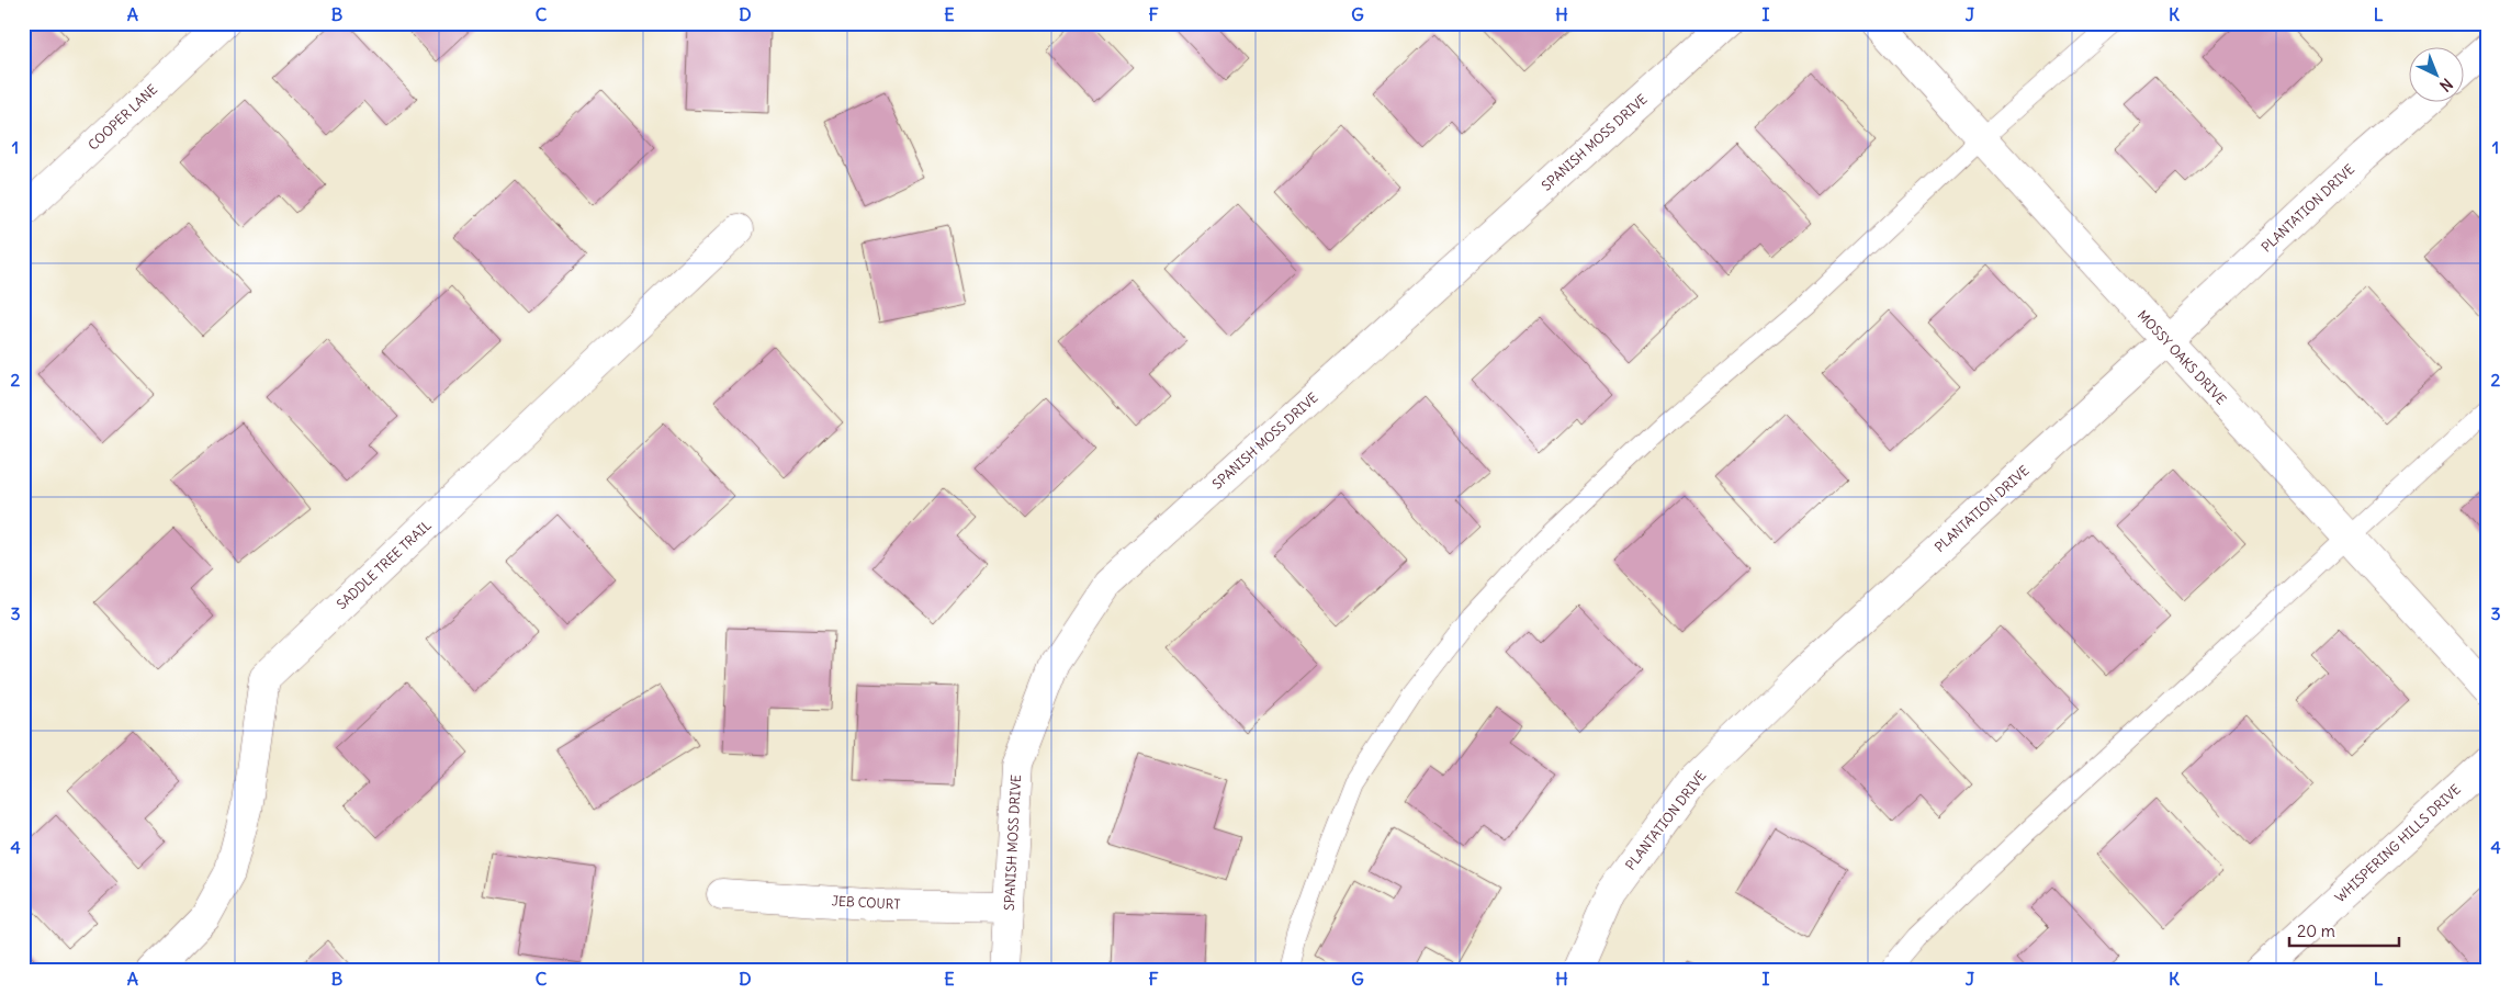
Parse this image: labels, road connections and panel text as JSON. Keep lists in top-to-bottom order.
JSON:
{
  "streets": {
    "street": [
      "COOPER LANE",
      "SPANISH MOSS DRIVE",
      "PLANTATION DRIVE",
      "MOSSY OAKS DRIVE",
      "SADDLE TREE TRAIL",
      "WHISPERING HILLS DRIVE",
      "JEB COURT"
    ]
  },
  "crossings": [
    ["SPANISH MOSS DRIVE", "JEB COURT"],
    ["PLANTATION DRIVE", "MOSSY OAKS DRIVE"]
  ],
  "scale_bar": "20 m",
  "north": "bottom right",
  "grid": {
    "columns": [
      "A",
      "B",
      "C",
      "D",
      "E",
      "F",
      "G",
      "H",
      "I",
      "J",
      "K",
      "L"
    ],
    "rows": [
      "1",
      "2",
      "3",
      "4"
    ]
  }
}
